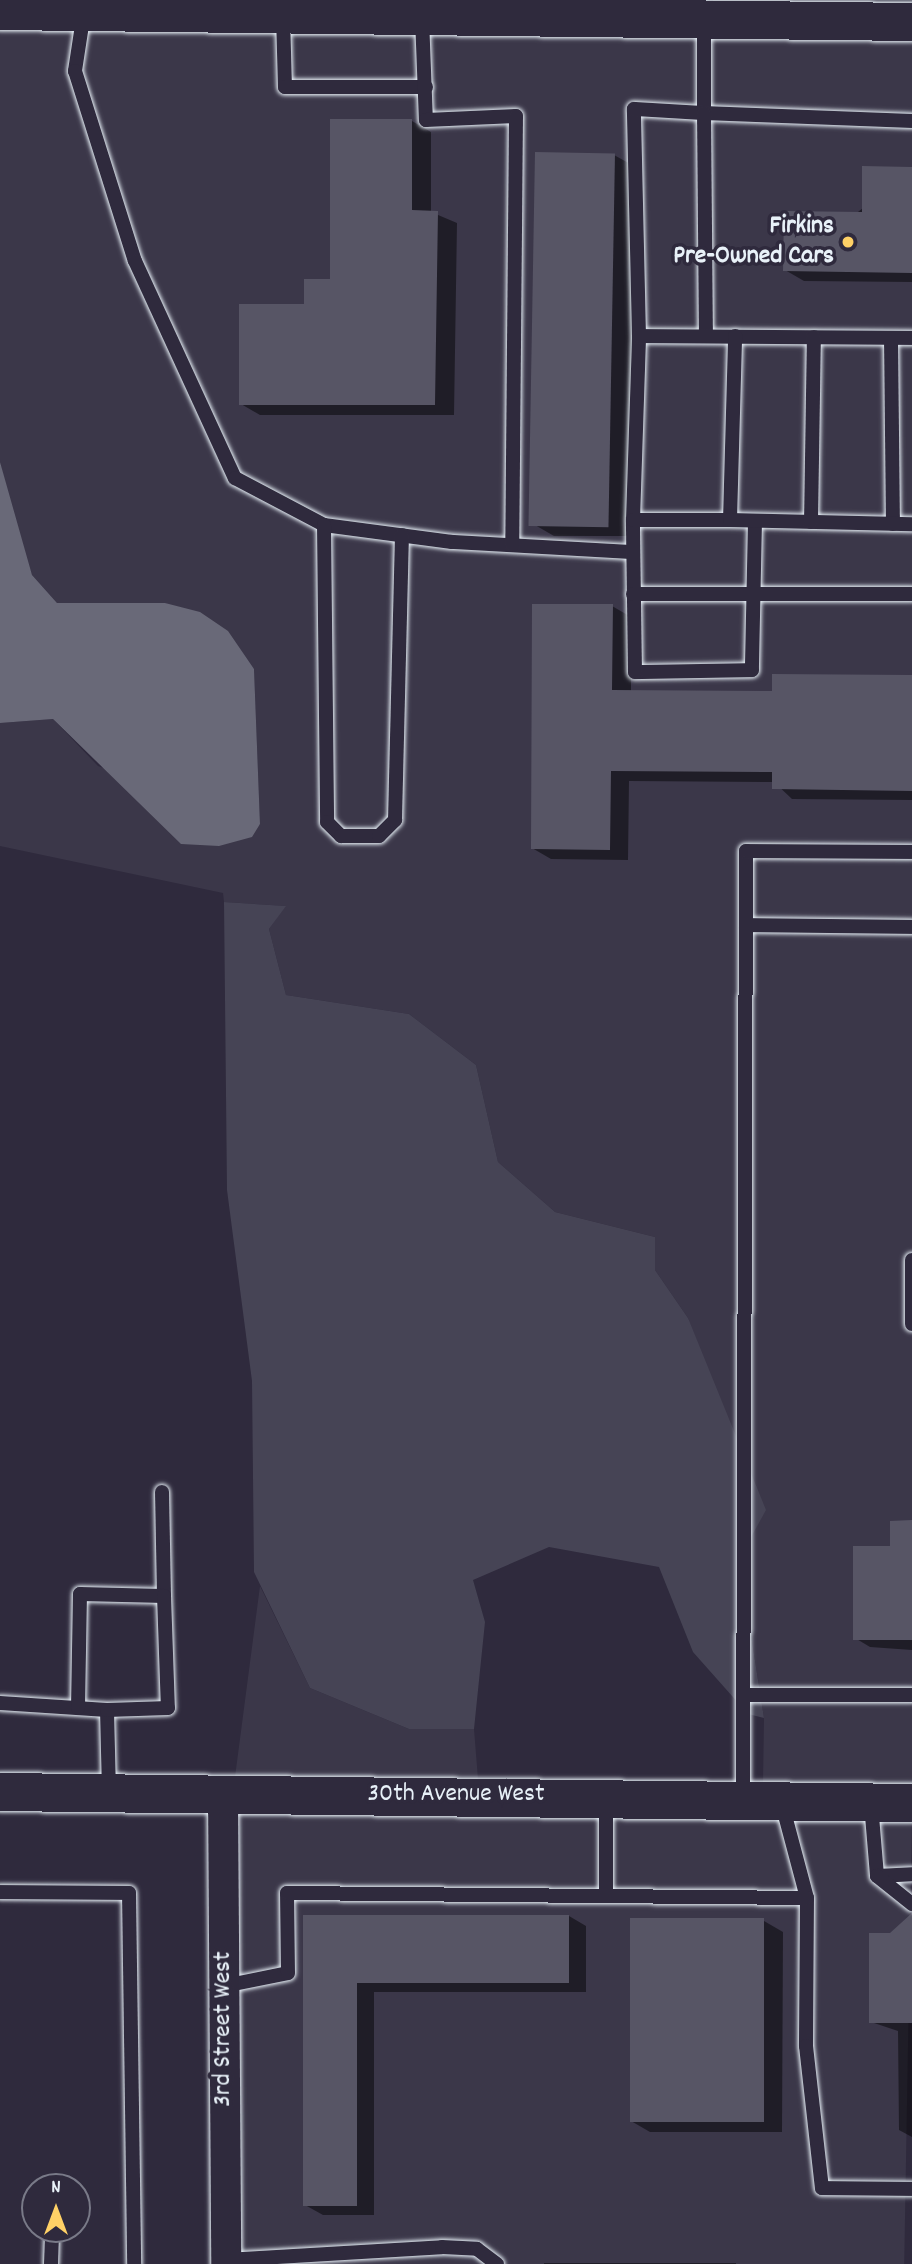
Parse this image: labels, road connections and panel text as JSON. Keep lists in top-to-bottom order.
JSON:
{
  "streets": {
    "street": ["30th Avenue West", "3rd Street West"]
  },
  "crossings": [
    ["30th Avenue West", "3rd Street West"]
  ],
  "places": ["Firkins Pre-Owned Cars"],
  "north": "top"
}
